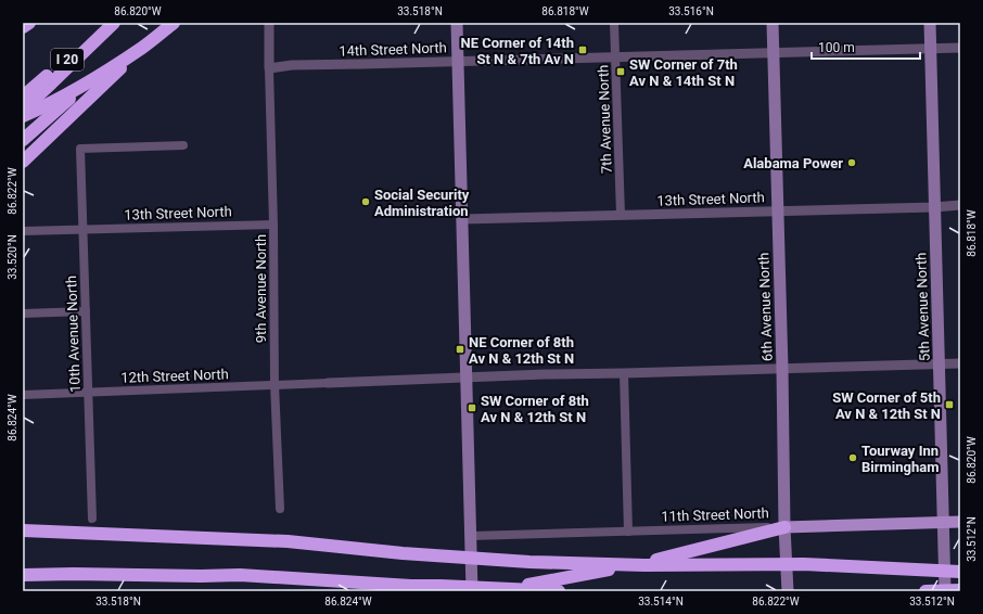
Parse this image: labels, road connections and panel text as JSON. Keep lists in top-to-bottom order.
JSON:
{
  "streets": {
    "highway": ["I 20"],
    "main road": ["6th Avenue North", "5th Avenue North", "11th Street North"],
    "street": [
      "14th Street North",
      "7th Avenue North",
      "13th Street North",
      "9th Avenue North",
      "10th Avenue North",
      "12th Street North"
    ]
  },
  "crossings": [
    ["14th Street North", "7th Avenue North"],
    ["14th Street North", "9th Avenue North"],
    ["14th Street North", "6th Avenue North"],
    ["14th Street North", "5th Avenue North"],
    ["7th Avenue North", "13th Street North"],
    ["13th Street North", "9th Avenue North"],
    ["13th Street North", "6th Avenue North"],
    ["13th Street North", "5th Avenue North"],
    ["13th Street North", "10th Avenue North"],
    ["9th Avenue North", "12th Street North"],
    ["6th Avenue North", "11th Street North"],
    ["5th Avenue North", "11th Street North"],
    ["10th Avenue North", "12th Street North"]
  ],
  "places": {
    "transit": [
      "NE Corner of 14th St N & 7th Av N",
      "SW Corner of 7th Av N & 14th St N",
      "NE Corner of 8th Av N & 12th St N",
      "SW Corner of 5th Av N & 12th St N",
      "SW Corner of 8th Av N & 12th St N"
    ],
    "other": ["Alabama Power", "Social Security Administration", "Tourway Inn Birmingham"]
  },
  "scale_bar": "100 m",
  "coordinates": [
    "86.820°W",
    "33.518°N",
    "86.818°W",
    "33.516°N",
    "86.822°W",
    "33.520°N",
    "86.824°W",
    "33.512°N",
    "33.514°N"
  ]
}
